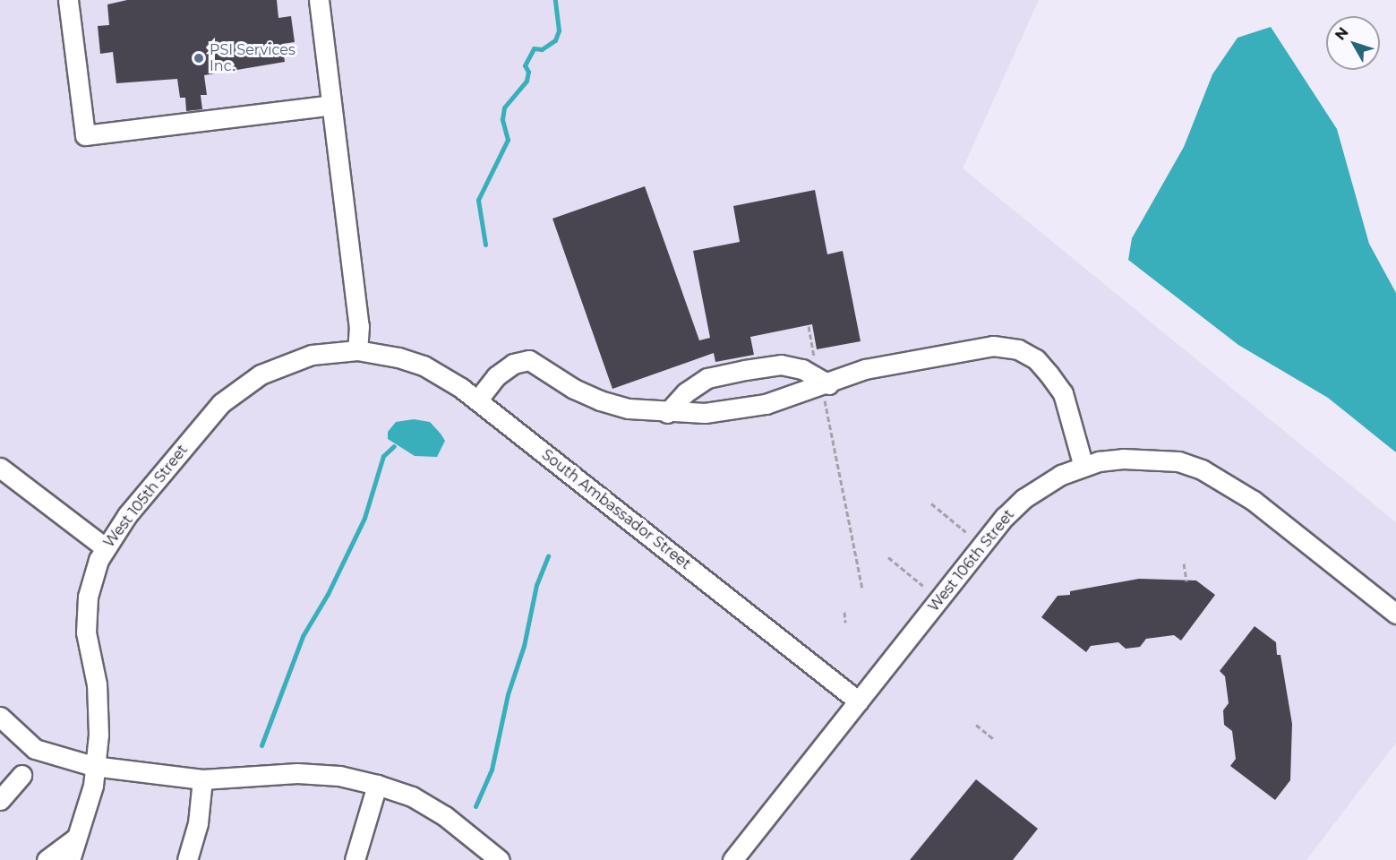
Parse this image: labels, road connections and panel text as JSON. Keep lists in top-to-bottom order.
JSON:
{
  "streets": {
    "street": ["West 105th Street", "South Ambassador Street", "West 106th Street"]
  },
  "crossings": [
    ["West 105th Street", "South Ambassador Street"],
    ["South Ambassador Street", "West 106th Street"]
  ],
  "places": ["PSI Services Inc."],
  "north": "top left"
}
